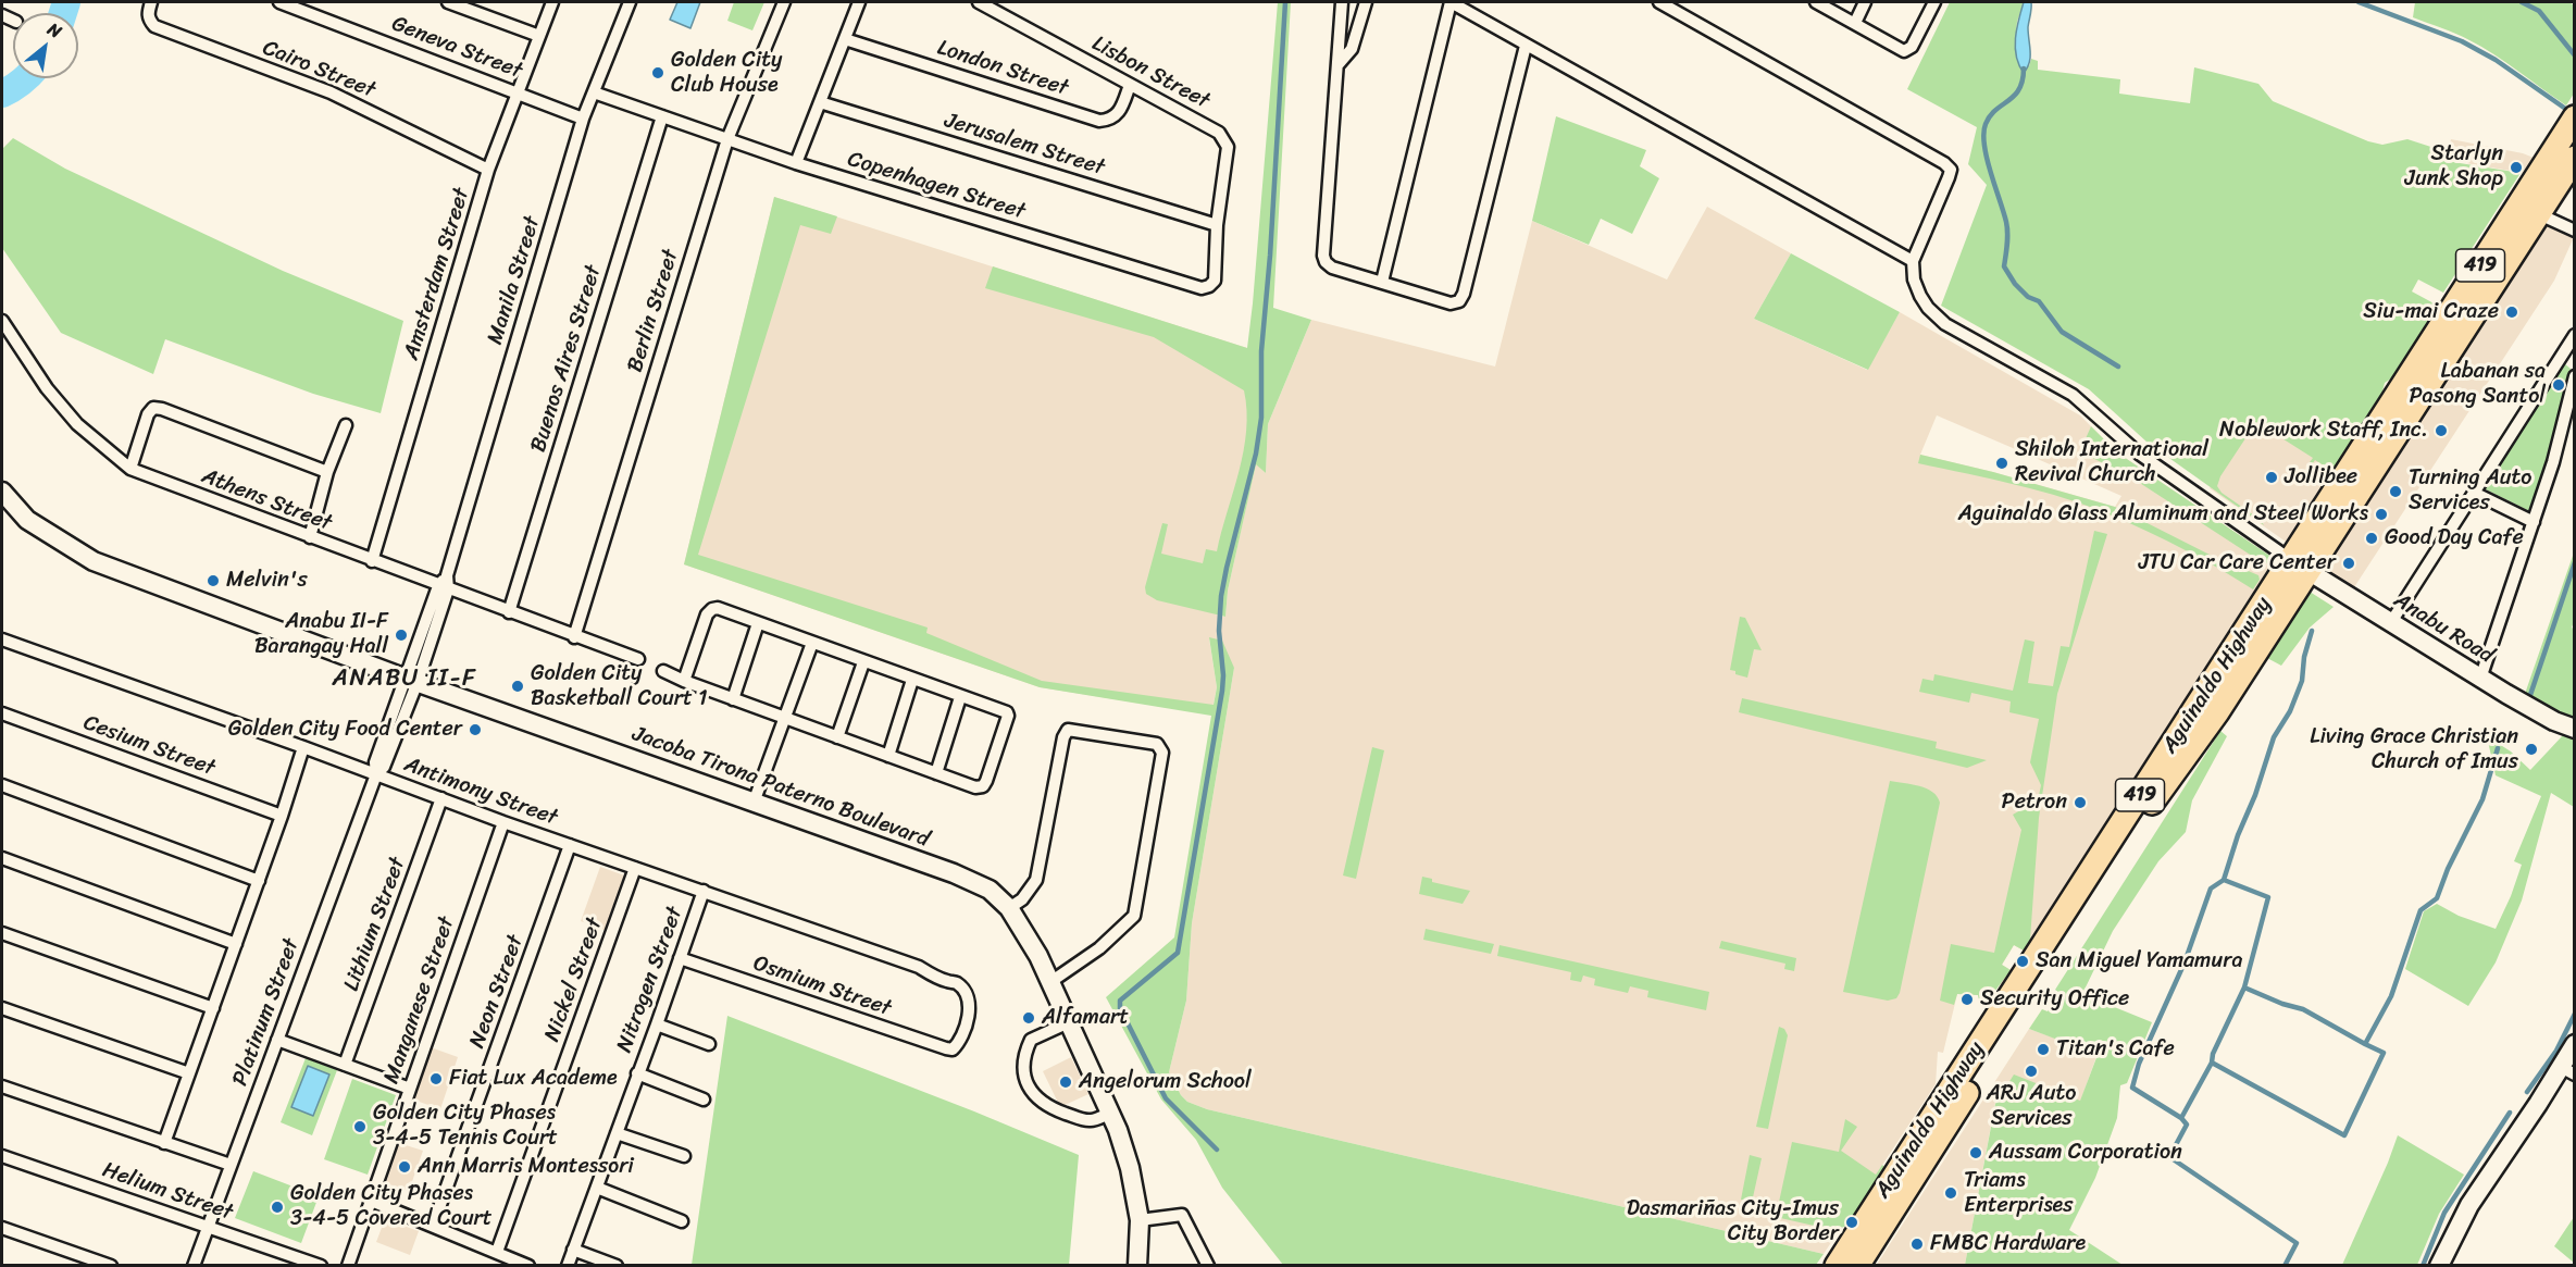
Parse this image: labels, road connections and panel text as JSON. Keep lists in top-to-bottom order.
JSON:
{
  "streets": {
    "highway": ["419", "Aguinaldo Highway"],
    "street": [
      "Geneva Street",
      "London Street",
      "Cairo Street",
      "Lisbon Street",
      "Jerusalem Street",
      "Copenhagen Street",
      "Amsterdam Street",
      "Manila Street",
      "Berlin Street",
      "Buenos Aires Street",
      "Athens Street",
      "Anabu Road",
      "Cesium Street",
      "Jacoba Tirona Paterno Boulevard",
      "Antimony Street",
      "Lithium Street",
      "Nickel Street",
      "Nitrogen Street",
      "Osmium Street",
      "Neon Street",
      "Manganese Street",
      "Platinum Street",
      "Helium Street"
    ]
  },
  "crossings": [
    ["Geneva Street", "Amsterdam Street"],
    ["Geneva Street", "Manila Street"],
    ["London Street", "Lisbon Street"],
    ["Cairo Street", "Amsterdam Street"],
    ["Lisbon Street", "Jerusalem Street"],
    ["Lisbon Street", "Copenhagen Street"],
    ["Jerusalem Street", "Copenhagen Street"],
    ["Copenhagen Street", "Manila Street"],
    ["Copenhagen Street", "Berlin Street"],
    ["Copenhagen Street", "Buenos Aires Street"],
    ["Amsterdam Street", "Athens Street"],
    ["Manila Street", "Athens Street"],
    ["Manila Street", "Jacoba Tirona Paterno Boulevard"],
    ["Manila Street", "Platinum Street"],
    ["Berlin Street", "Athens Street"],
    ["Buenos Aires Street", "Athens Street"],
    ["Anabu Road", "Aguinaldo Highway"],
    ["Jacoba Tirona Paterno Boulevard", "Platinum Street"],
    ["Antimony Street", "Lithium Street"],
    ["Antimony Street", "Nickel Street"],
    ["Antimony Street", "Nitrogen Street"],
    ["Antimony Street", "Osmium Street"],
    ["Antimony Street", "Neon Street"],
    ["Antimony Street", "Manganese Street"],
    ["Antimony Street", "Platinum Street"],
    ["Nitrogen Street", "Osmium Street"],
    ["Platinum Street", "Helium Street"]
  ],
  "districts": ["ANABU II-F"],
  "places": [
    "Golden City Club House",
    "Starlyn Junk Shop",
    "Siu-mai Craze",
    "Labanan sa Pasong Santol",
    "Noblework Staff, Inc.",
    "Shiloh International Revival Church",
    "Jollibee",
    "Turning Auto Services",
    "Aguinaldo Glass Aluminum and Steel Works",
    "Good Day Cafe",
    "JTU Car Care Center",
    "Melvin's",
    "Anabu II-F Barangay Hall",
    "Golden City Basketball Court 1",
    "Golden City Food Center",
    "Living Grace Christian Church of Imus",
    "Petron",
    "San Miguel Yamamura",
    "Security Office",
    "Alfamart",
    "Titan's Cafe",
    "ARJ Auto Services",
    "Fiat Lux Academe",
    "Angelorum School",
    "Golden City Phases 3-4-5 Tennis Court",
    "Aussam Corporation",
    "Ann Marris Montessori",
    "Triams Enterprises",
    "Golden City Phases 3-4-5 Covered Court",
    "Dasmariñas City-Imus City Border",
    "FMBC Hardware"
  ],
  "north": "top right"
}
